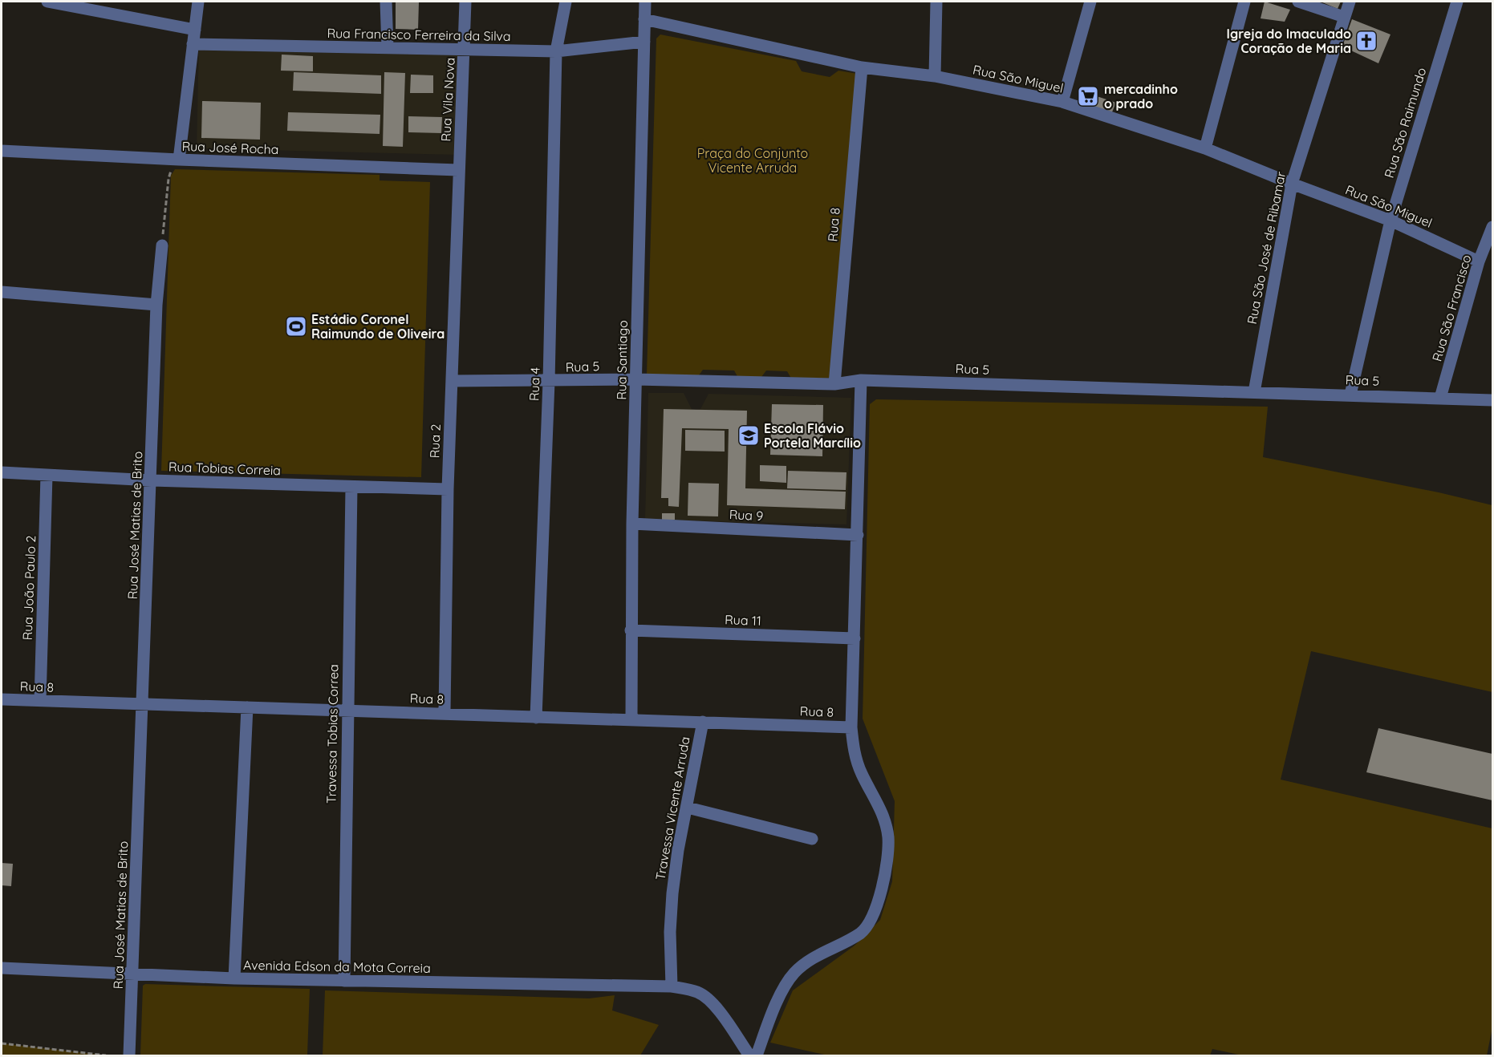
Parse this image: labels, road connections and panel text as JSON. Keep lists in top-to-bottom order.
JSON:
{
  "streets": {
    "street": [
      "Rua Francisco Ferreira da Silva",
      "Rua São Miguel",
      "Rua Vila Nova",
      "Rua São Raimundo",
      "Rua José Rocha",
      "Rua 8",
      "Rua São José de Ribamar",
      "Rua São Francisco",
      "Rua Santiago",
      "Rua 5",
      "Rua 4",
      "Rua 2",
      "Rua Tobias Correia",
      "Rua 9",
      "Rua José Matias de Brito",
      "Rua João Paulo 2",
      "Rua 11",
      "Travessa Tobias Correa",
      "Travessa Vicente Arruda",
      "Avenida Edson da Mota Correia"
    ]
  },
  "crossings": [
    ["Rua Francisco Ferreira da Silva", "Rua Vila Nova"],
    ["Rua Francisco Ferreira da Silva", "Rua Santiago"],
    ["Rua Francisco Ferreira da Silva", "Rua 4"],
    ["Rua São Miguel", "Rua São Raimundo"],
    ["Rua São Miguel", "Rua 8"],
    ["Rua São Miguel", "Rua São José de Ribamar"],
    ["Rua São Miguel", "Rua São Francisco"],
    ["Rua São Miguel", "Rua Santiago"],
    ["Rua Vila Nova", "Rua José Rocha"],
    ["Rua Vila Nova", "Rua 2"],
    ["Rua São Raimundo", "Rua 5"],
    ["Rua José Rocha", "Rua 2"],
    ["Rua 8", "Rua Santiago"],
    ["Rua 8", "Rua 5"],
    ["Rua 8", "Rua 4"],
    ["Rua 8", "Rua 2"],
    ["Rua 8", "Rua 9"],
    ["Rua 8", "Rua José Matias de Brito"],
    ["Rua 8", "Rua João Paulo 2"],
    ["Rua 8", "Rua 11"],
    ["Rua 8", "Travessa Tobias Correa"],
    ["Rua 8", "Travessa Vicente Arruda"],
    ["Rua São José de Ribamar", "Rua 5"],
    ["Rua São Francisco", "Rua 5"],
    ["Rua Santiago", "Rua 5"],
    ["Rua Santiago", "Rua 9"],
    ["Rua Santiago", "Rua 11"],
    ["Rua 5", "Rua 4"],
    ["Rua 5", "Rua 2"],
    ["Rua 2", "Rua Tobias Correia"],
    ["Rua Tobias Correia", "Rua José Matias de Brito"],
    ["Rua Tobias Correia", "Rua João Paulo 2"],
    ["Rua Tobias Correia", "Travessa Tobias Correa"],
    ["Rua José Matias de Brito", "Avenida Edson da Mota Correia"],
    ["Travessa Tobias Correa", "Avenida Edson da Mota Correia"],
    ["Travessa Vicente Arruda", "Avenida Edson da Mota Correia"]
  ],
  "parks": ["Praça do Conjunto Vicente Arruda"],
  "places": {
    "church": ["Igreja do Imaculado Coração de Maria"],
    "supermarket": ["mercadinho o prado"],
    "sports": ["Estádio Coronel Raimundo de Oliveira"],
    "school or university": ["Escola Flávio Portela Marcílio"]
  }
}
